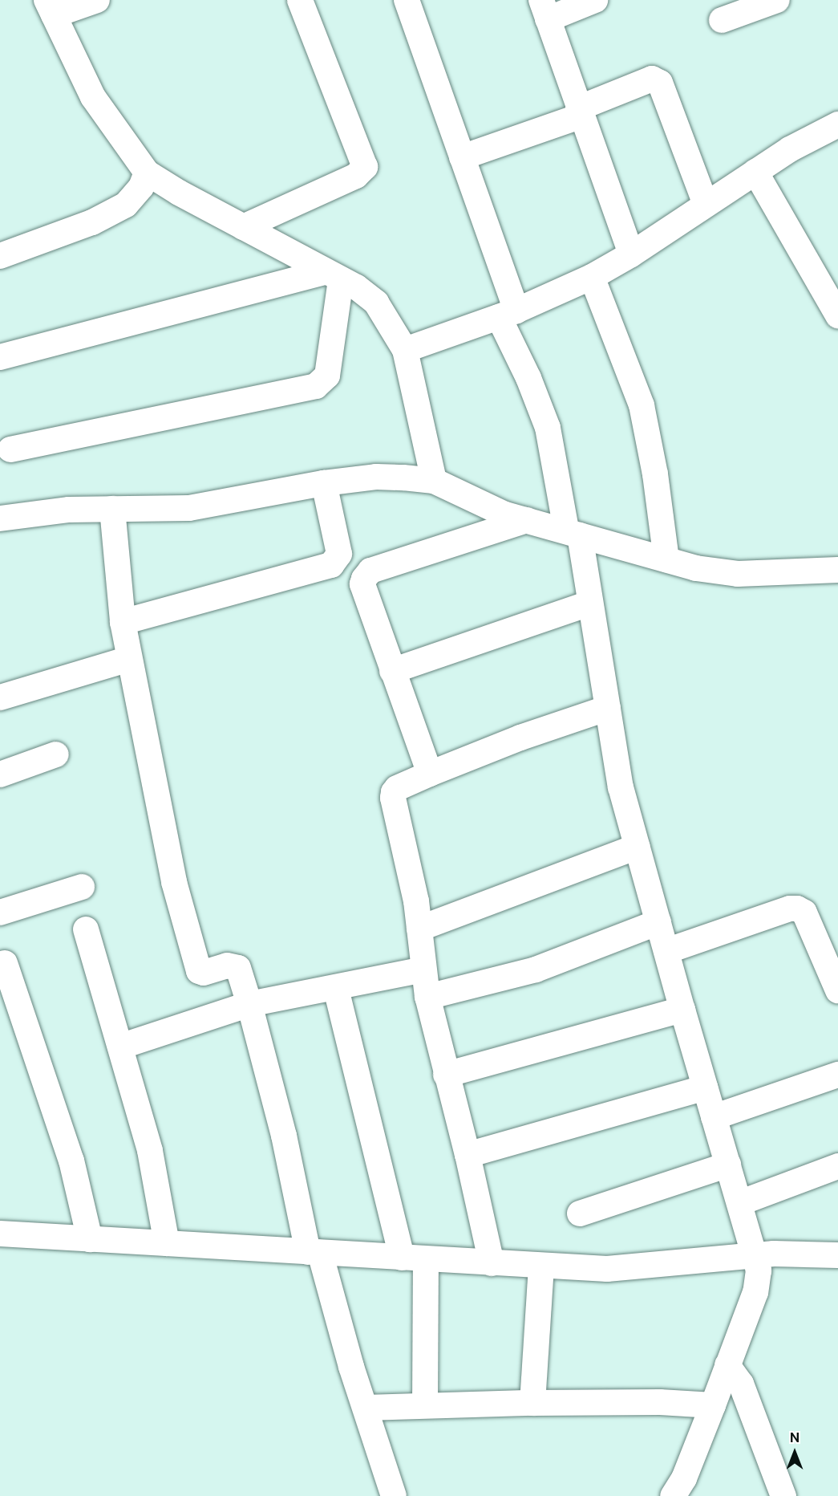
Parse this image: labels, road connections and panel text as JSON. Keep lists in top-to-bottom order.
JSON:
{
  "north": "top"
}
